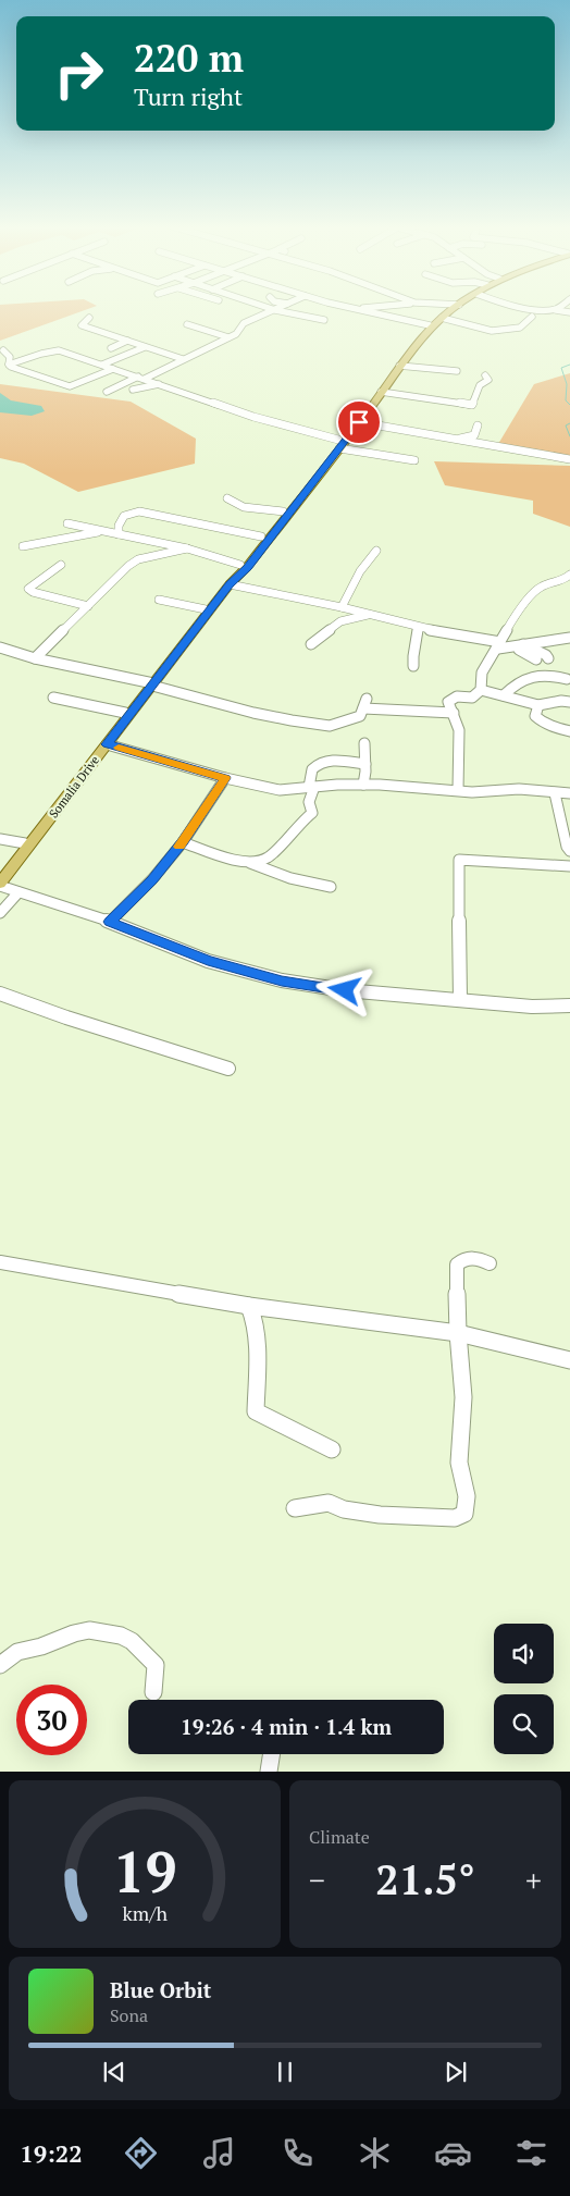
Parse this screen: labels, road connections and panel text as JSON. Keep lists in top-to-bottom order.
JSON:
{
  "streets": {
    "main road": ["Somalia Drive"]
  },
  "page": {
    "turn": ["220 m", "Turn right"],
    "limit": "30",
    "trip": "19:26 · 4 min · 1.4 km",
    "tile": "Climate",
    "heat": ["−", "21.5°", "+"],
    "song": ["Blue Orbit", "Sona"],
    "tabs": "19:22",
    "gauge": ["19", "km/h"]
  }
}
